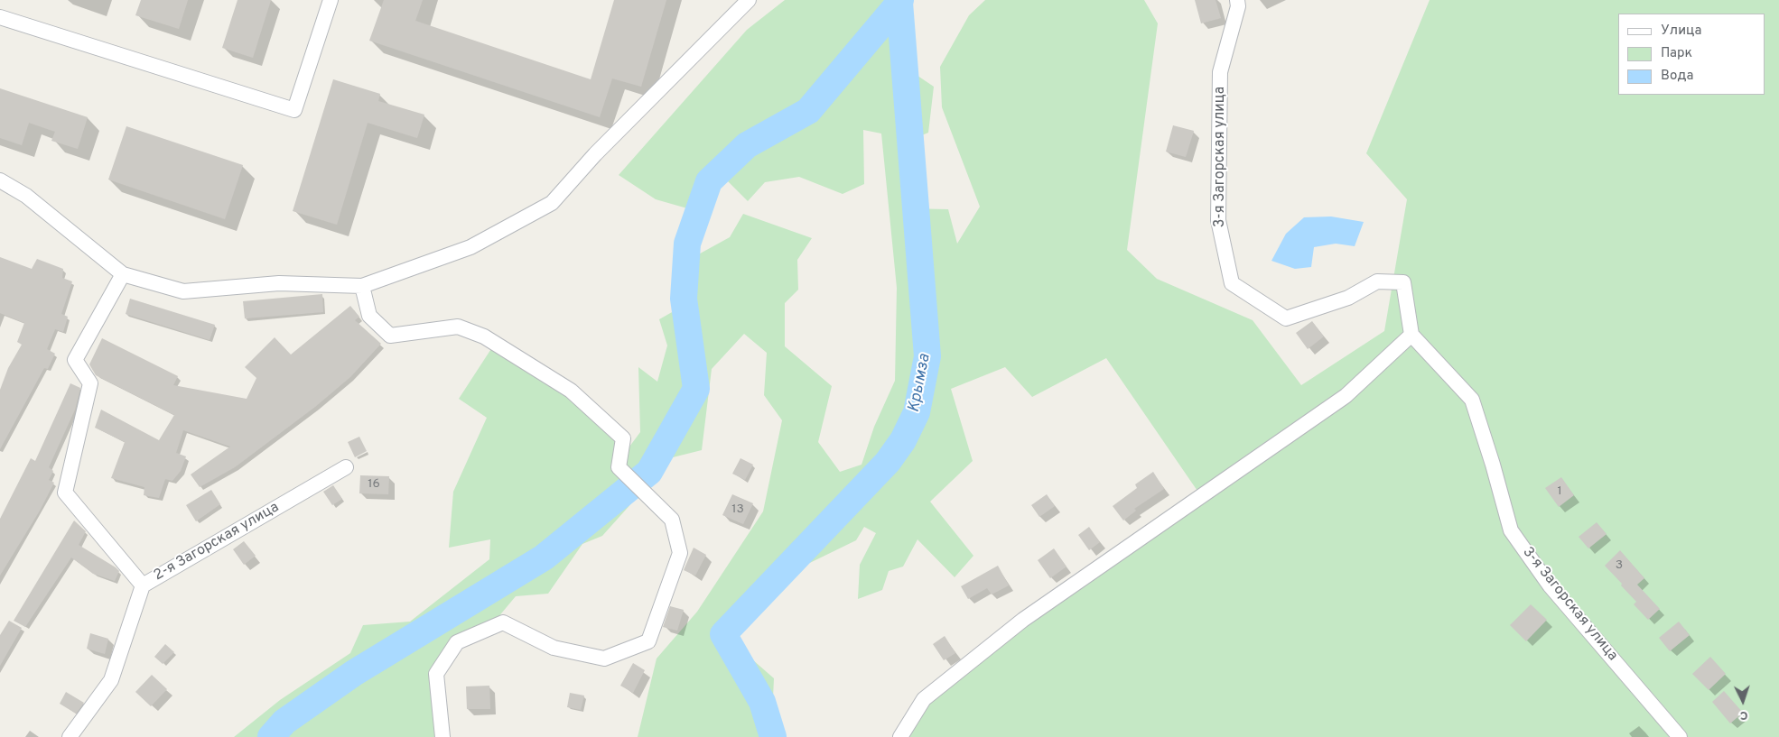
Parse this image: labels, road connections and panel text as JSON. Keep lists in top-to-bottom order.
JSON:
{
  "streets": {
    "street": ["3-я Загорская улица", "2-я Загорская улица"]
  },
  "water": ["Крымза"],
  "house_numbers": [
    "16",
    "1",
    "13",
    "3"
  ],
  "legend": ["Улица", "Парк", "Вода"],
  "north": "bottom"
}
